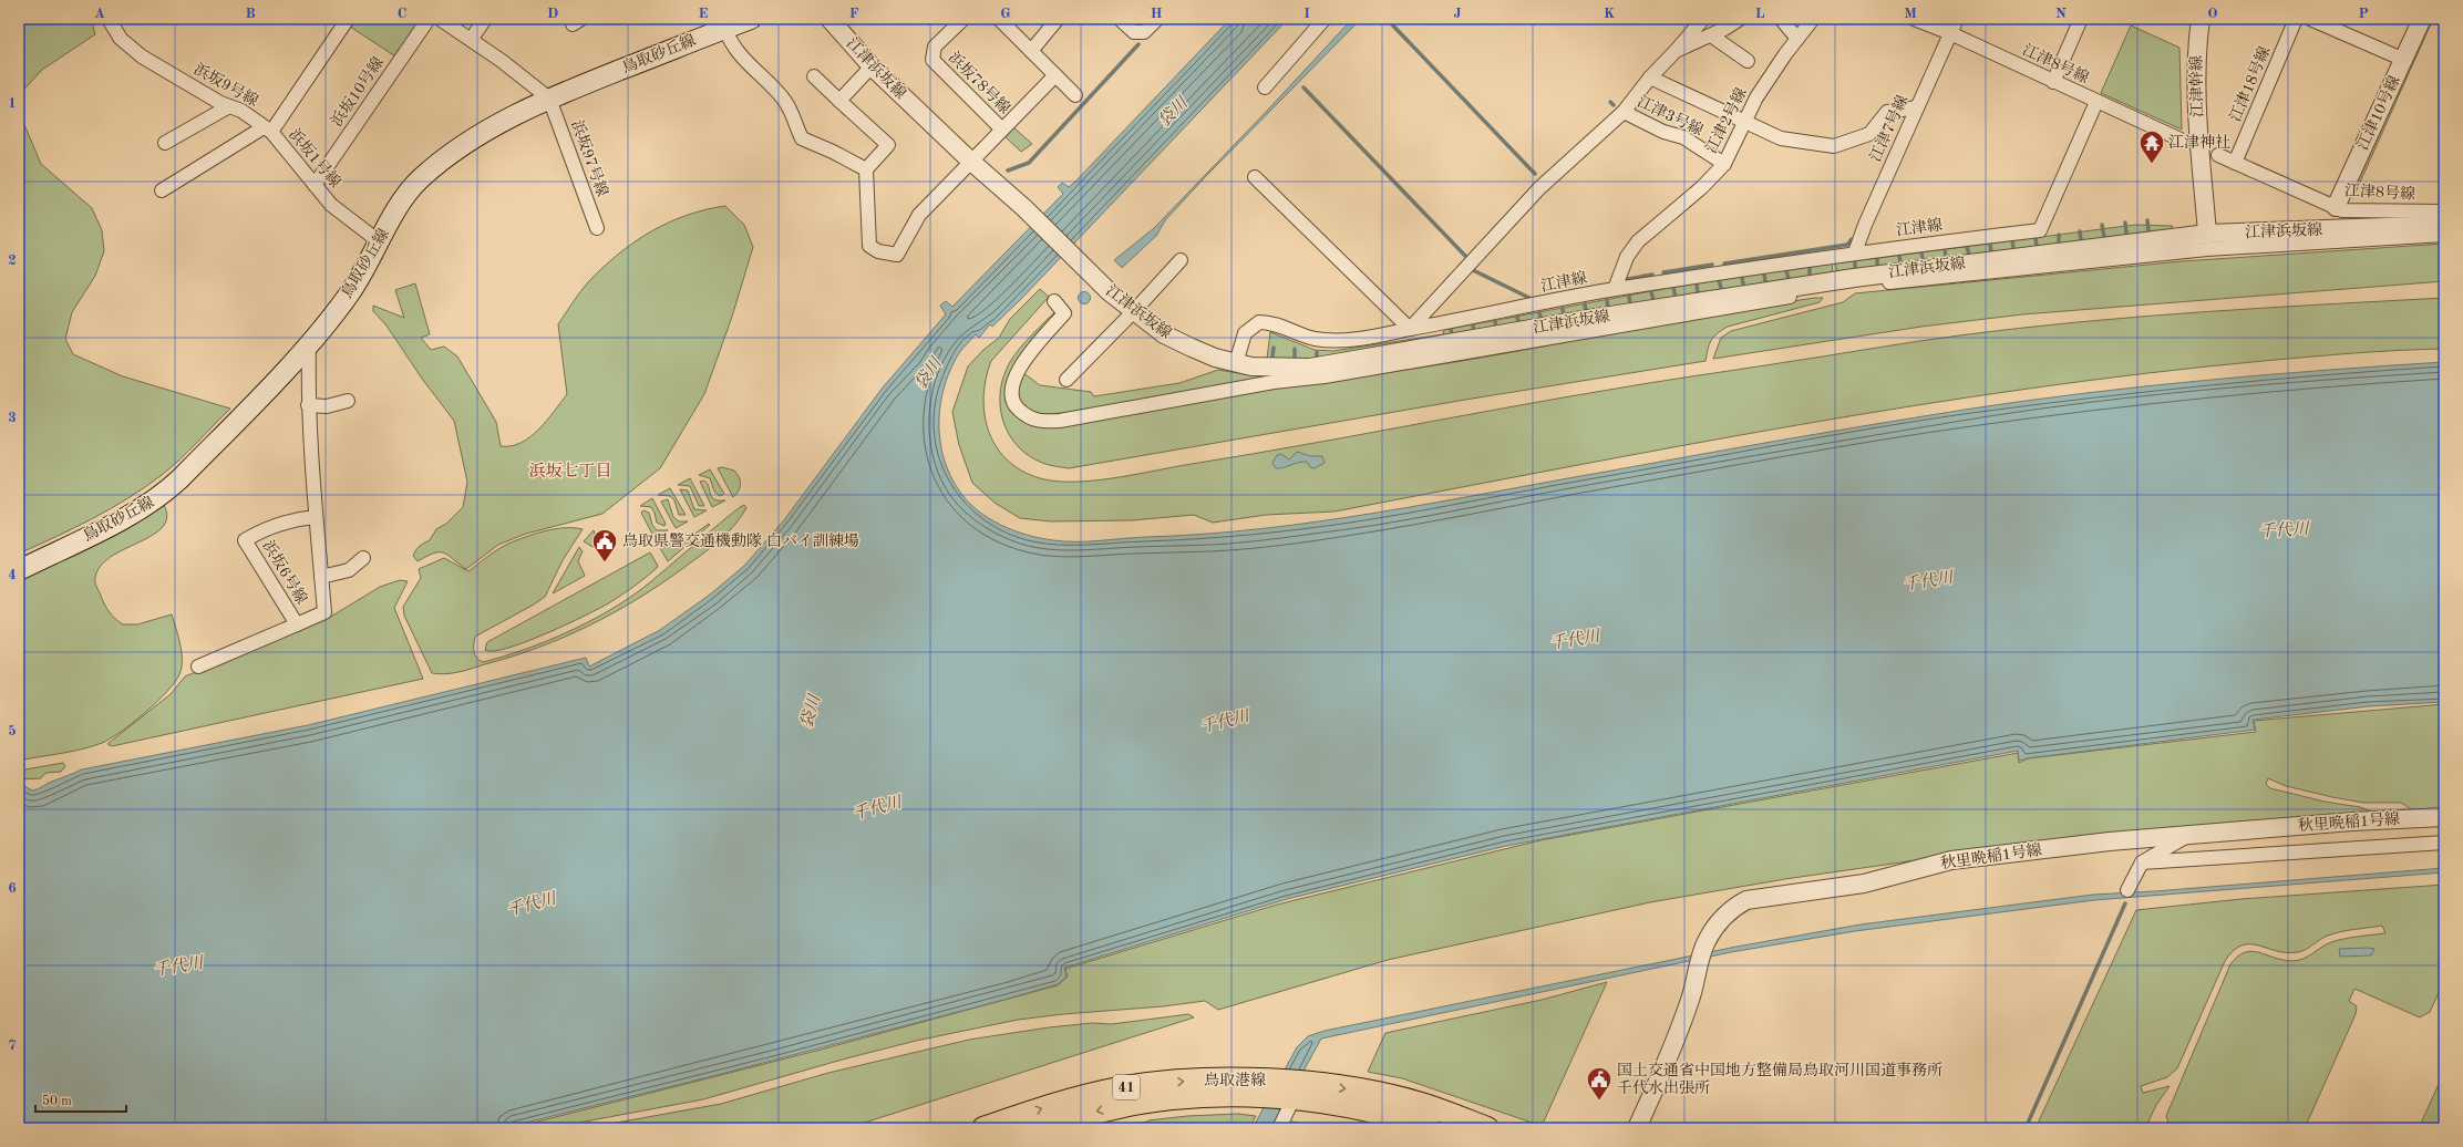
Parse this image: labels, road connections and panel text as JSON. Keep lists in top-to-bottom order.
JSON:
{
  "streets": {
    "main road": ["鳥取砂丘線", "鳥取港線", "41"],
    "street": [
      "江津8号線",
      "江津浜坂線",
      "浜坂78号線",
      "江津18号線",
      "浜坂9号線",
      "江津幹線",
      "浜坂10号線",
      "江津10号線",
      "江津3号線",
      "江津2号線",
      "江津7号線",
      "浜坂1号線",
      "浜坂97号線",
      "江津線",
      "浜坂6号線",
      "秋里晩稲1号線"
    ]
  },
  "crossings": [
    ["鳥取砂丘線", "浜坂1号線"],
    ["鳥取砂丘線", "浜坂97号線"],
    ["鳥取砂丘線", "浜坂6号線"],
    ["江津8号線", "江津18号線"],
    ["江津8号線", "江津10号線"],
    ["江津8号線", "江津7号線"],
    ["江津8号線", "江津線"],
    ["江津浜坂線", "江津幹線"],
    ["江津浜坂線", "江津線"],
    ["浜坂9号線", "浜坂1号線"],
    ["浜坂10号線", "浜坂1号線"],
    ["江津3号線", "江津2号線"],
    ["江津2号線", "江津線"],
    ["江津7号線", "江津線"]
  ],
  "districts": ["浜坂七丁目"],
  "water": ["袋川", "千代川"],
  "places": {
    "temple": ["江津神社"],
    "public building": ["鳥取県警交通機動隊 白バイ訓練場", "国土交通省中国地方整備局鳥取河川国道事務所 千代水出張所"]
  },
  "scale_bar": "50 m",
  "grid": {
    "columns": [
      "A",
      "B",
      "C",
      "D",
      "E",
      "F",
      "G",
      "H",
      "I",
      "J",
      "K",
      "L",
      "M",
      "N",
      "O",
      "P"
    ],
    "rows": [
      "1",
      "2",
      "3",
      "4",
      "5",
      "6",
      "7"
    ]
  }
}
